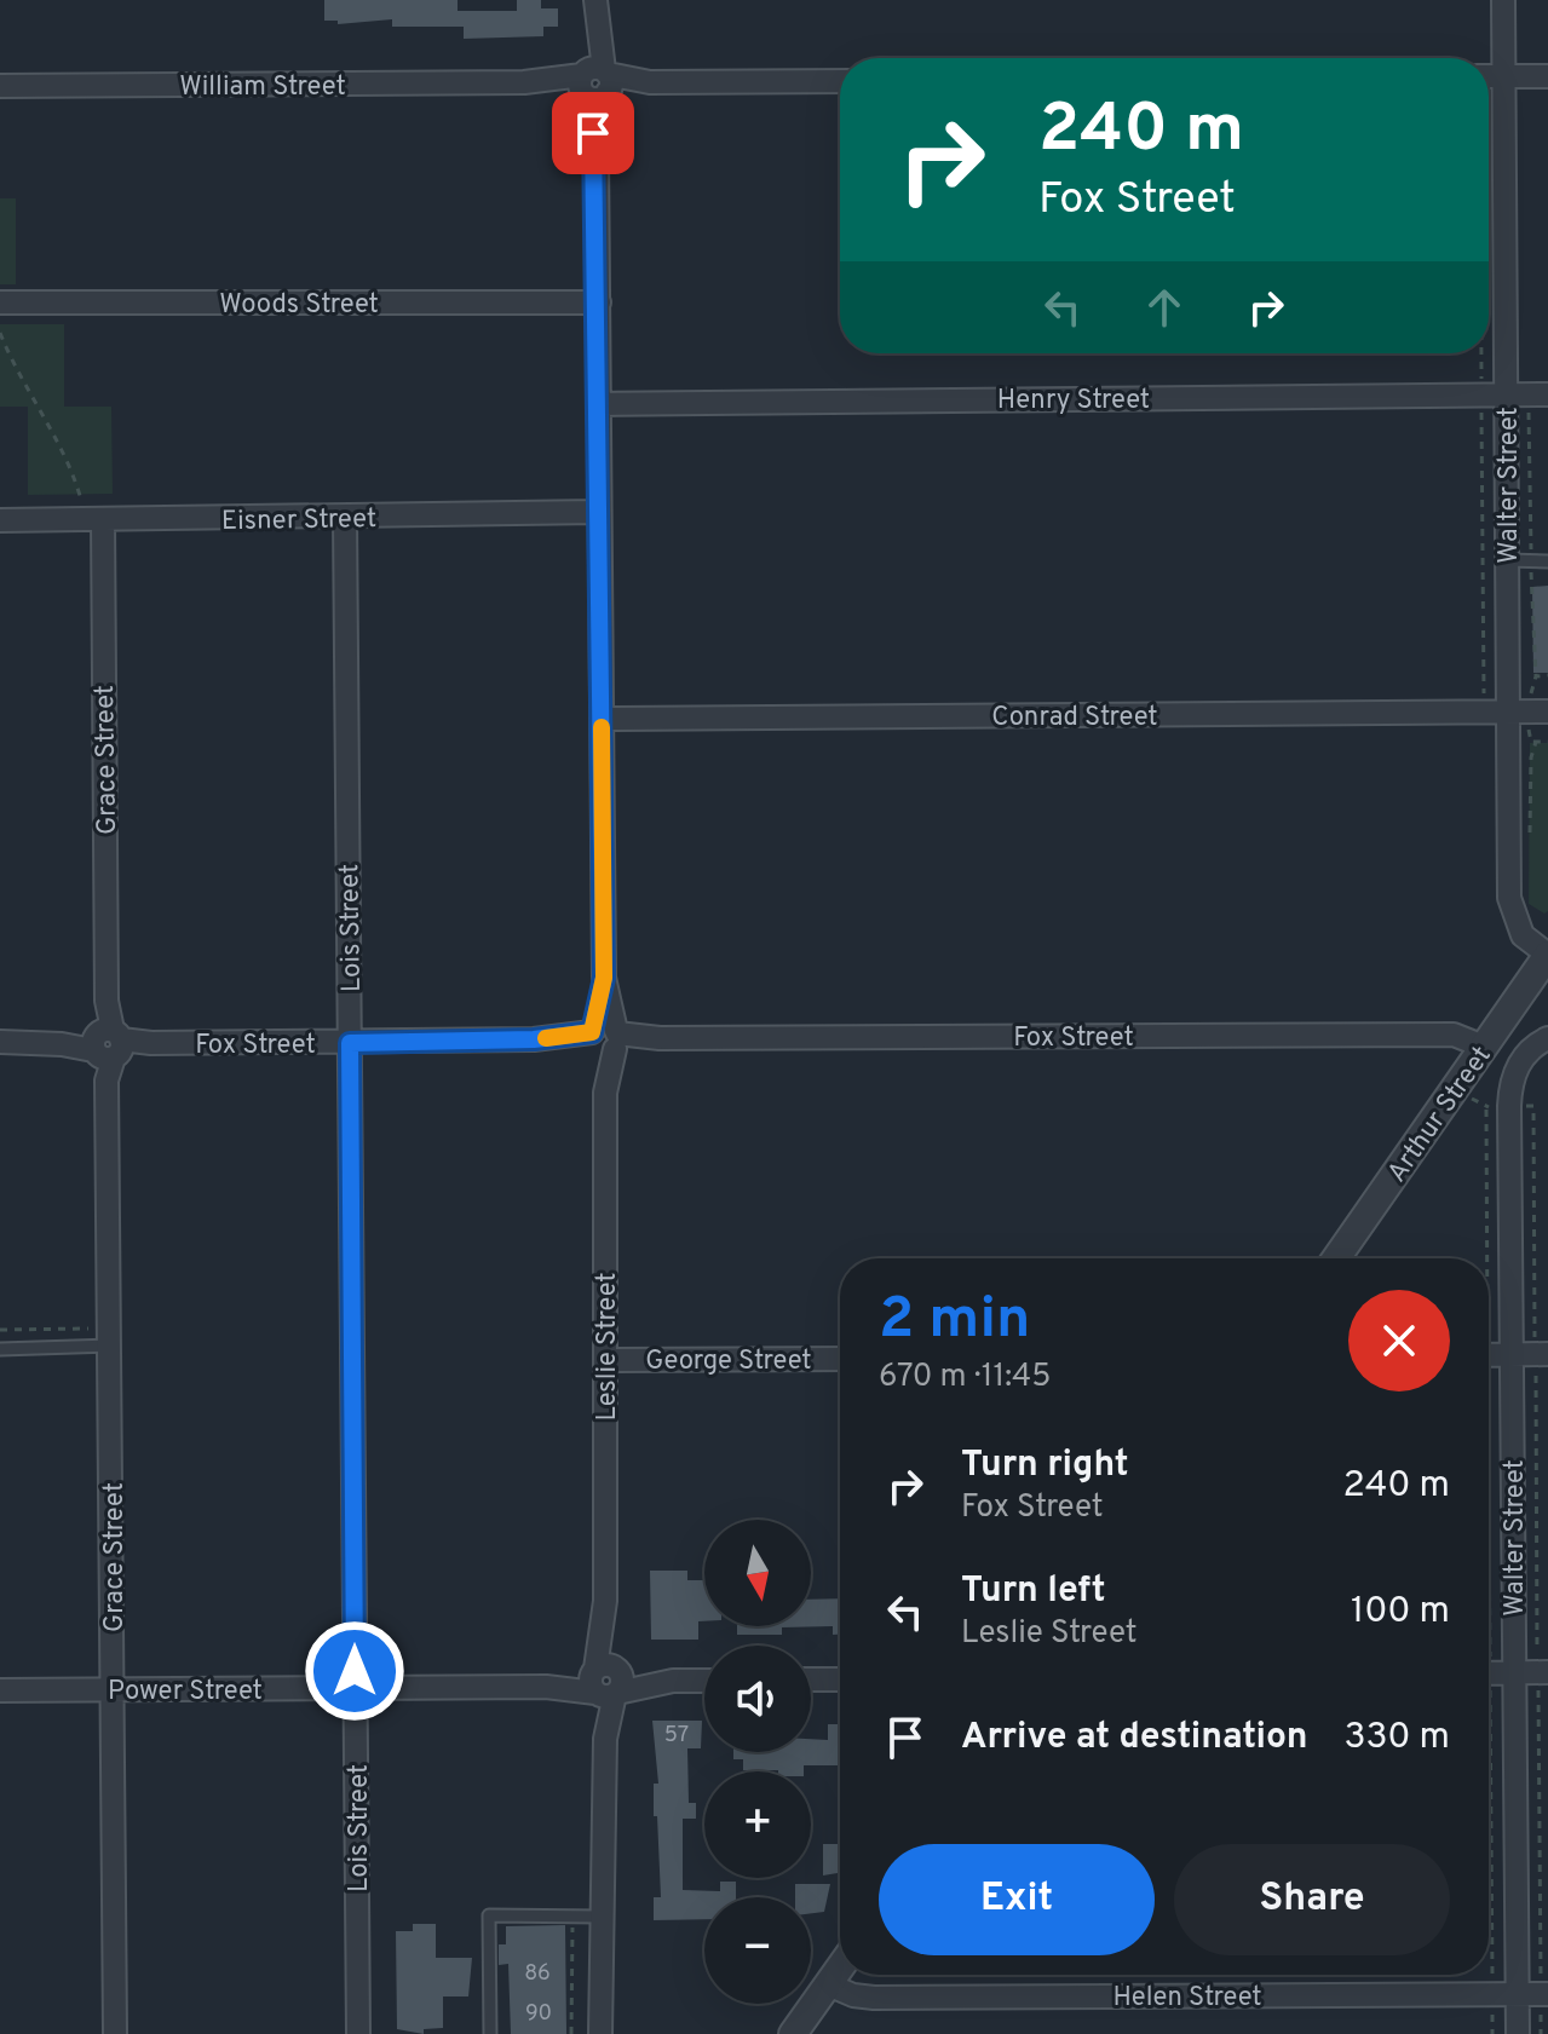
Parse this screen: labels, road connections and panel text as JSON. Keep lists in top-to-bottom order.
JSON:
{
  "streets": {
    "street": [
      "William Street",
      "Woods Street",
      "Henry Street",
      "Walter Street",
      "Eisner Street",
      "Conrad Street",
      "Grace Street",
      "Lois Street",
      "Fox Street",
      "Arthur Street",
      "Leslie Street",
      "George Street",
      "Power Street",
      "Helen Street"
    ]
  },
  "crossings": [
    ["William Street", "Leslie Street"],
    ["Woods Street", "Leslie Street"],
    ["Henry Street", "Walter Street"],
    ["Henry Street", "Leslie Street"],
    ["Walter Street", "Conrad Street"],
    ["Walter Street", "Arthur Street"],
    ["Walter Street", "Helen Street"],
    ["Eisner Street", "Grace Street"],
    ["Eisner Street", "Lois Street"],
    ["Eisner Street", "Leslie Street"],
    ["Conrad Street", "Leslie Street"],
    ["Grace Street", "Fox Street"],
    ["Grace Street", "Power Street"],
    ["Lois Street", "Fox Street"],
    ["Lois Street", "Power Street"],
    ["Fox Street", "Arthur Street"],
    ["Fox Street", "Leslie Street"],
    ["Leslie Street", "George Street"],
    ["Leslie Street", "Power Street"]
  ],
  "house_numbers": ["57", "86", "90"],
  "north": "bottom",
  "page": {
    "turn": ["240 m", "Fox Street"],
    "heading": ["2 min", "670 m · 11:45"],
    "list": [
      {
        "name": "Turn right",
        "note": "Fox Street",
        "value": "240 m"
      },
      {
        "name": "Turn left",
        "note": "Leslie Street",
        "value": "100 m"
      },
      {
        "name": "Arrive at destination",
        "value": "330 m"
      }
    ],
    "map_buttons": ["+", "−"],
    "buttons": ["Exit", "Share"]
  }
}
